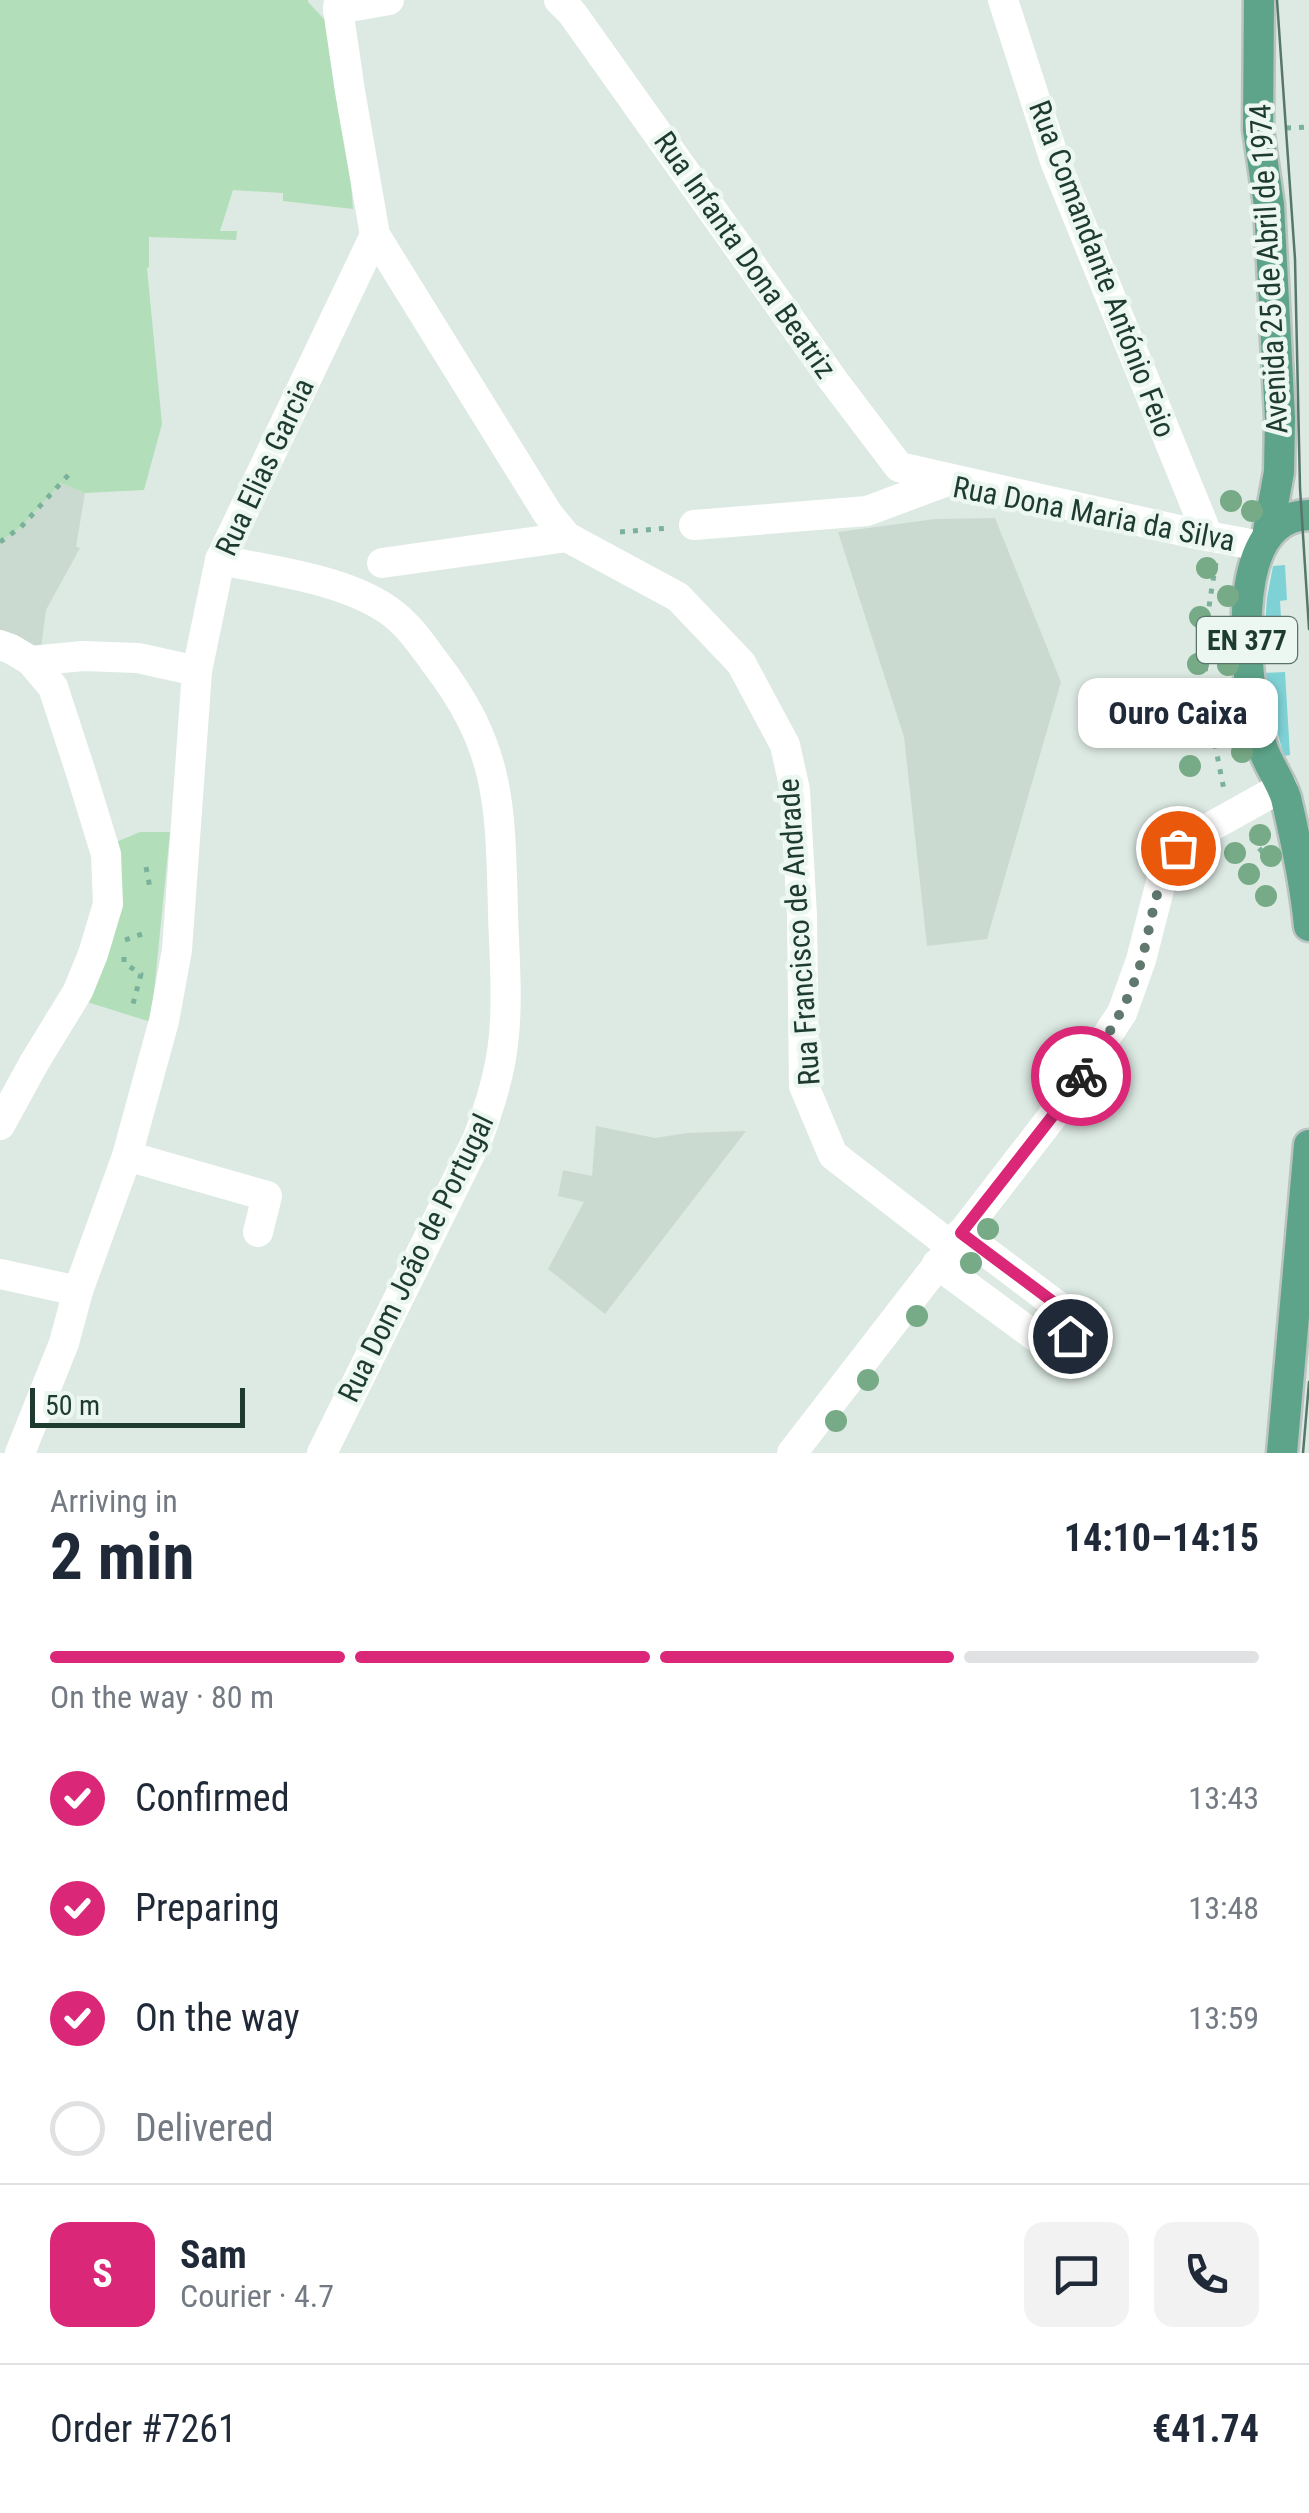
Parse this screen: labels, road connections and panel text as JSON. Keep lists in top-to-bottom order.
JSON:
{
  "streets": {
    "main road": ["Avenida 25 de Abril de 1974", "EN 377"],
    "street": [
      "Rua Infanta Dona Beatriz",
      "Rua Comandante António Feio",
      "Rua Elias Garcia",
      "Rua Dona Maria da Silva",
      "Rua Francisco de Andrade",
      "Rua Dom João de Portugal"
    ]
  },
  "crossings": [
    ["Rua Infanta Dona Beatriz", "Rua Dona Maria da Silva"],
    ["Rua Comandante António Feio", "Rua Dona Maria da Silva"],
    ["Avenida 25 de Abril de 1974", "Rua Dona Maria da Silva"],
    ["Avenida 25 de Abril de 1974", "EN 377"],
    ["Rua Elias Garcia", "Rua Dom João de Portugal"],
    ["Rua Dona Maria da Silva", "EN 377"]
  ],
  "places": ["Ouro Caixa"],
  "scale_bar": "50 m",
  "page": {
    "bubble": "Ouro Caixa",
    "scale": "50 m",
    "heading": ["2 min", "Arriving in", "14:10–14:15"],
    "panel": [
      "Sam",
      "Courier · 4.7",
      "Order #7261",
      "€41.74"
    ],
    "bar": "On the way · 80 m",
    "list": [
      ["Confirmed", "13:43"],
      ["Preparing", "13:48"],
      ["On the way", "13:59"],
      "Delivered"
    ],
    "round": "S"
  }
}
